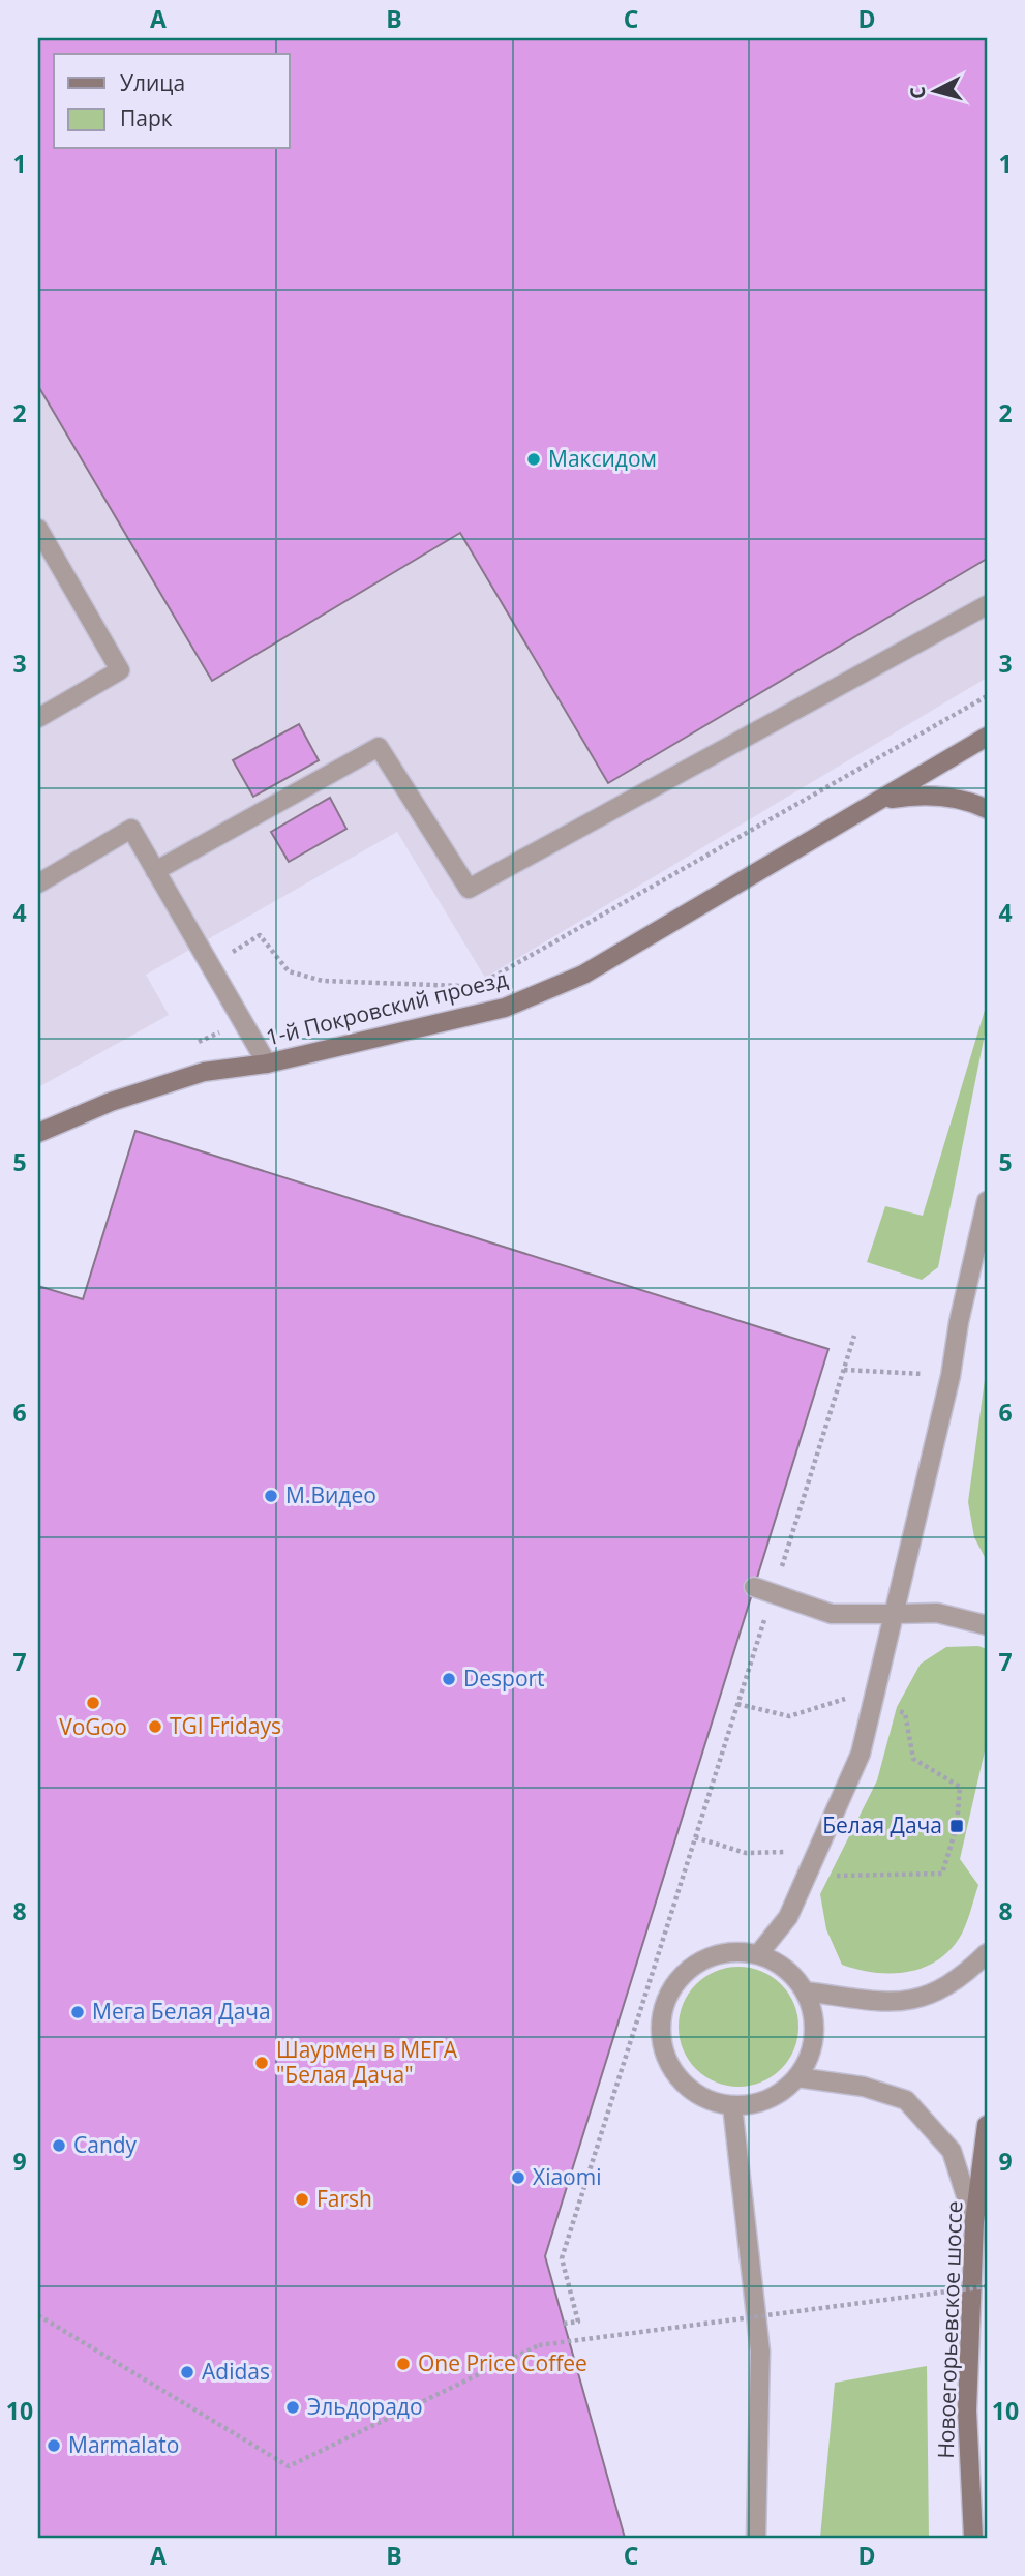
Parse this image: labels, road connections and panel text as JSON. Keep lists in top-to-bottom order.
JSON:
{
  "streets": {
    "street": ["1-й Покровский проезд", "Новоегорьевское шоссе"]
  },
  "places": {
    "other": [
      "Максидом",
      "М.Видео",
      "Desport",
      "VoGoo",
      "TGI Fridays",
      "Мега Белая Дача",
      "Шаурмен в МЕГА \"Белая Дача\"",
      "Candy",
      "Xiaomi",
      "Farsh",
      "One Price Coffee",
      "Adidas",
      "Эльдорадо",
      "Marmalato"
    ],
    "transit": ["Белая Дача"]
  },
  "legend": ["Улица", "Парк"],
  "north": "left",
  "grid": {
    "columns": [
      "A",
      "B",
      "C",
      "D"
    ],
    "rows": [
      "1",
      "2",
      "3",
      "4",
      "5",
      "6",
      "7",
      "8",
      "9",
      "10"
    ]
  }
}
